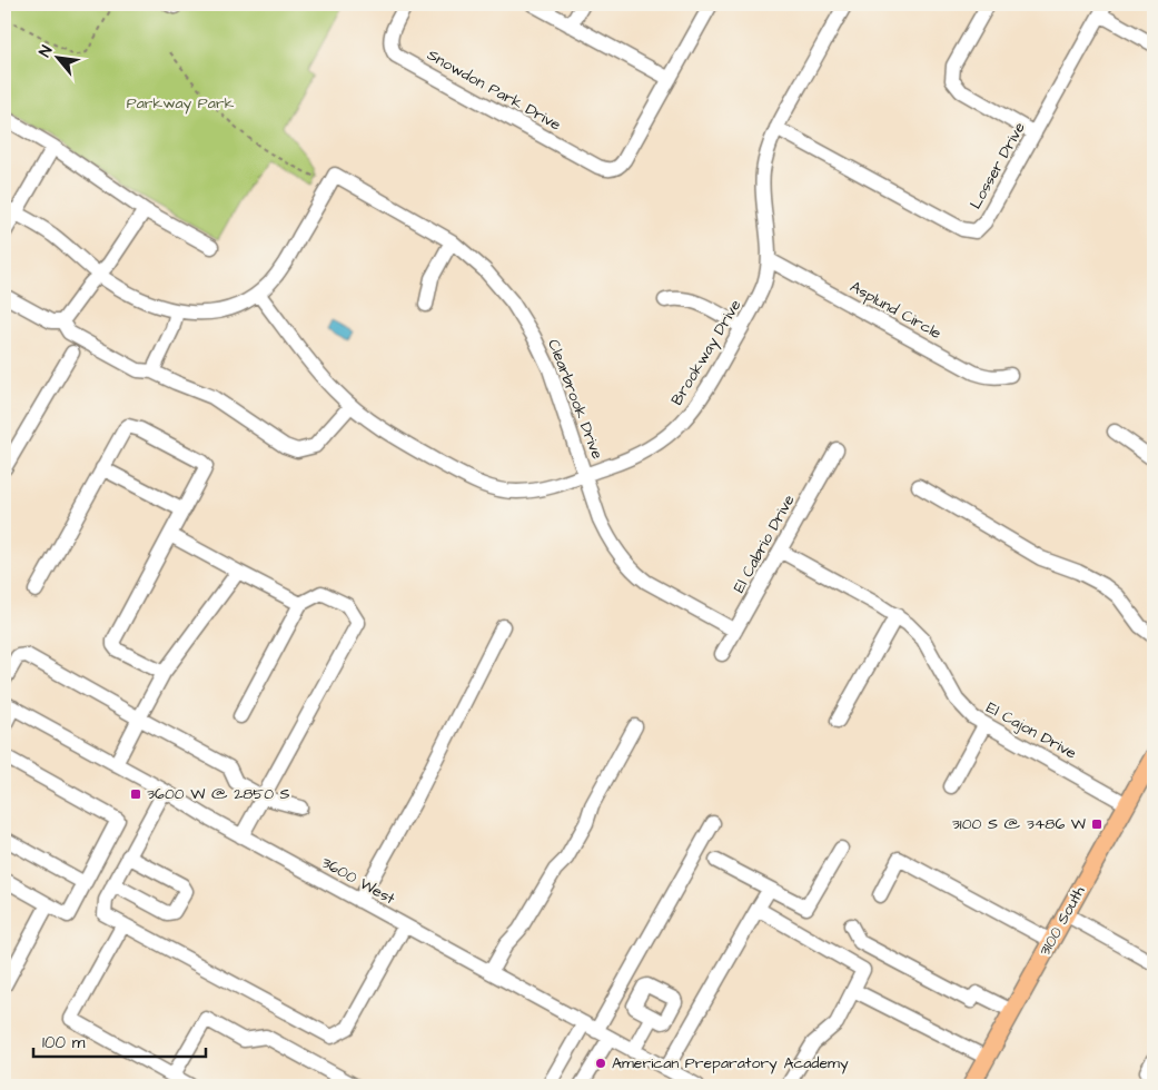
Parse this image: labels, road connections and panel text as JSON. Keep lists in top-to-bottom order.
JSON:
{
  "streets": {
    "main road": ["3100 South"],
    "street": [
      "Snowdon Park Drive",
      "Losser Drive",
      "Asplund Circle",
      "Brookway Drive",
      "Clearbrook Drive",
      "El Cabrio Drive",
      "El Cajon Drive",
      "3600 West"
    ]
  },
  "crossings": [
    ["Losser Drive", "Brookway Drive"],
    ["Asplund Circle", "Brookway Drive"],
    ["Brookway Drive", "Clearbrook Drive"],
    ["Clearbrook Drive", "El Cabrio Drive"],
    ["El Cabrio Drive", "El Cajon Drive"],
    ["El Cajon Drive", "3100 South"]
  ],
  "parks": ["Parkway Park"],
  "places": {
    "transit": ["3600 W @ 2850 S", "3100 S @ 3486 W"],
    "other": ["American Preparatory Academy"]
  },
  "scale_bar": "100 m",
  "north": "top left"
}
